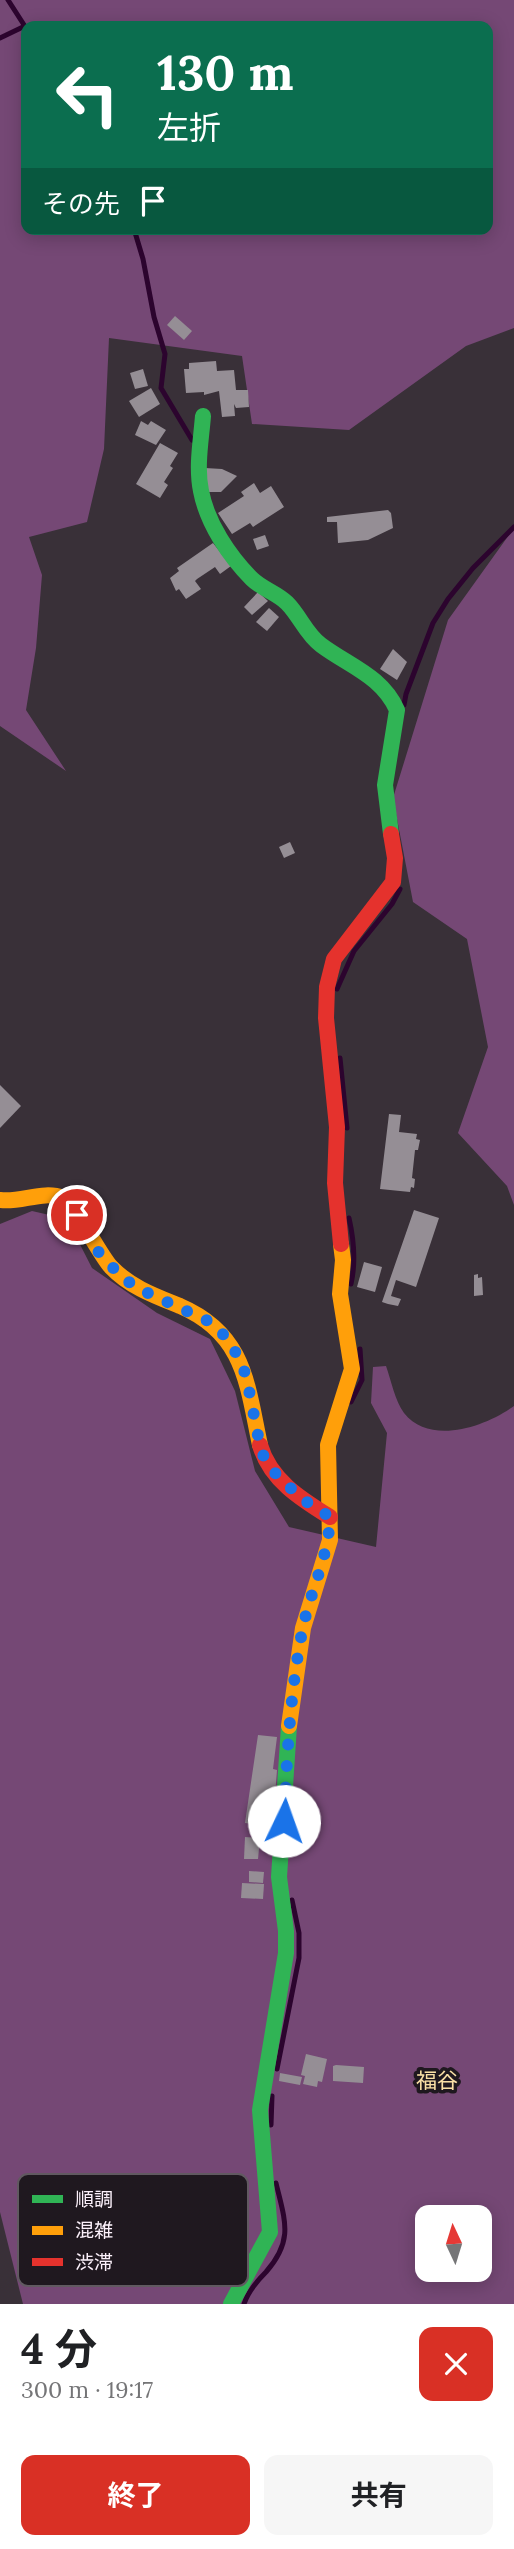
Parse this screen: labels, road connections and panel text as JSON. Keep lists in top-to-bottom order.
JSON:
{
  "districts": ["福谷"],
  "legend": ["順調", "混雑", "渋滞"],
  "north": "top",
  "page": {
    "turn": ["130 m", "左折"],
    "then": "その先",
    "heading": ["4 分", "300 m · 19:17"],
    "buttons": ["終了", "共有"]
  }
}
